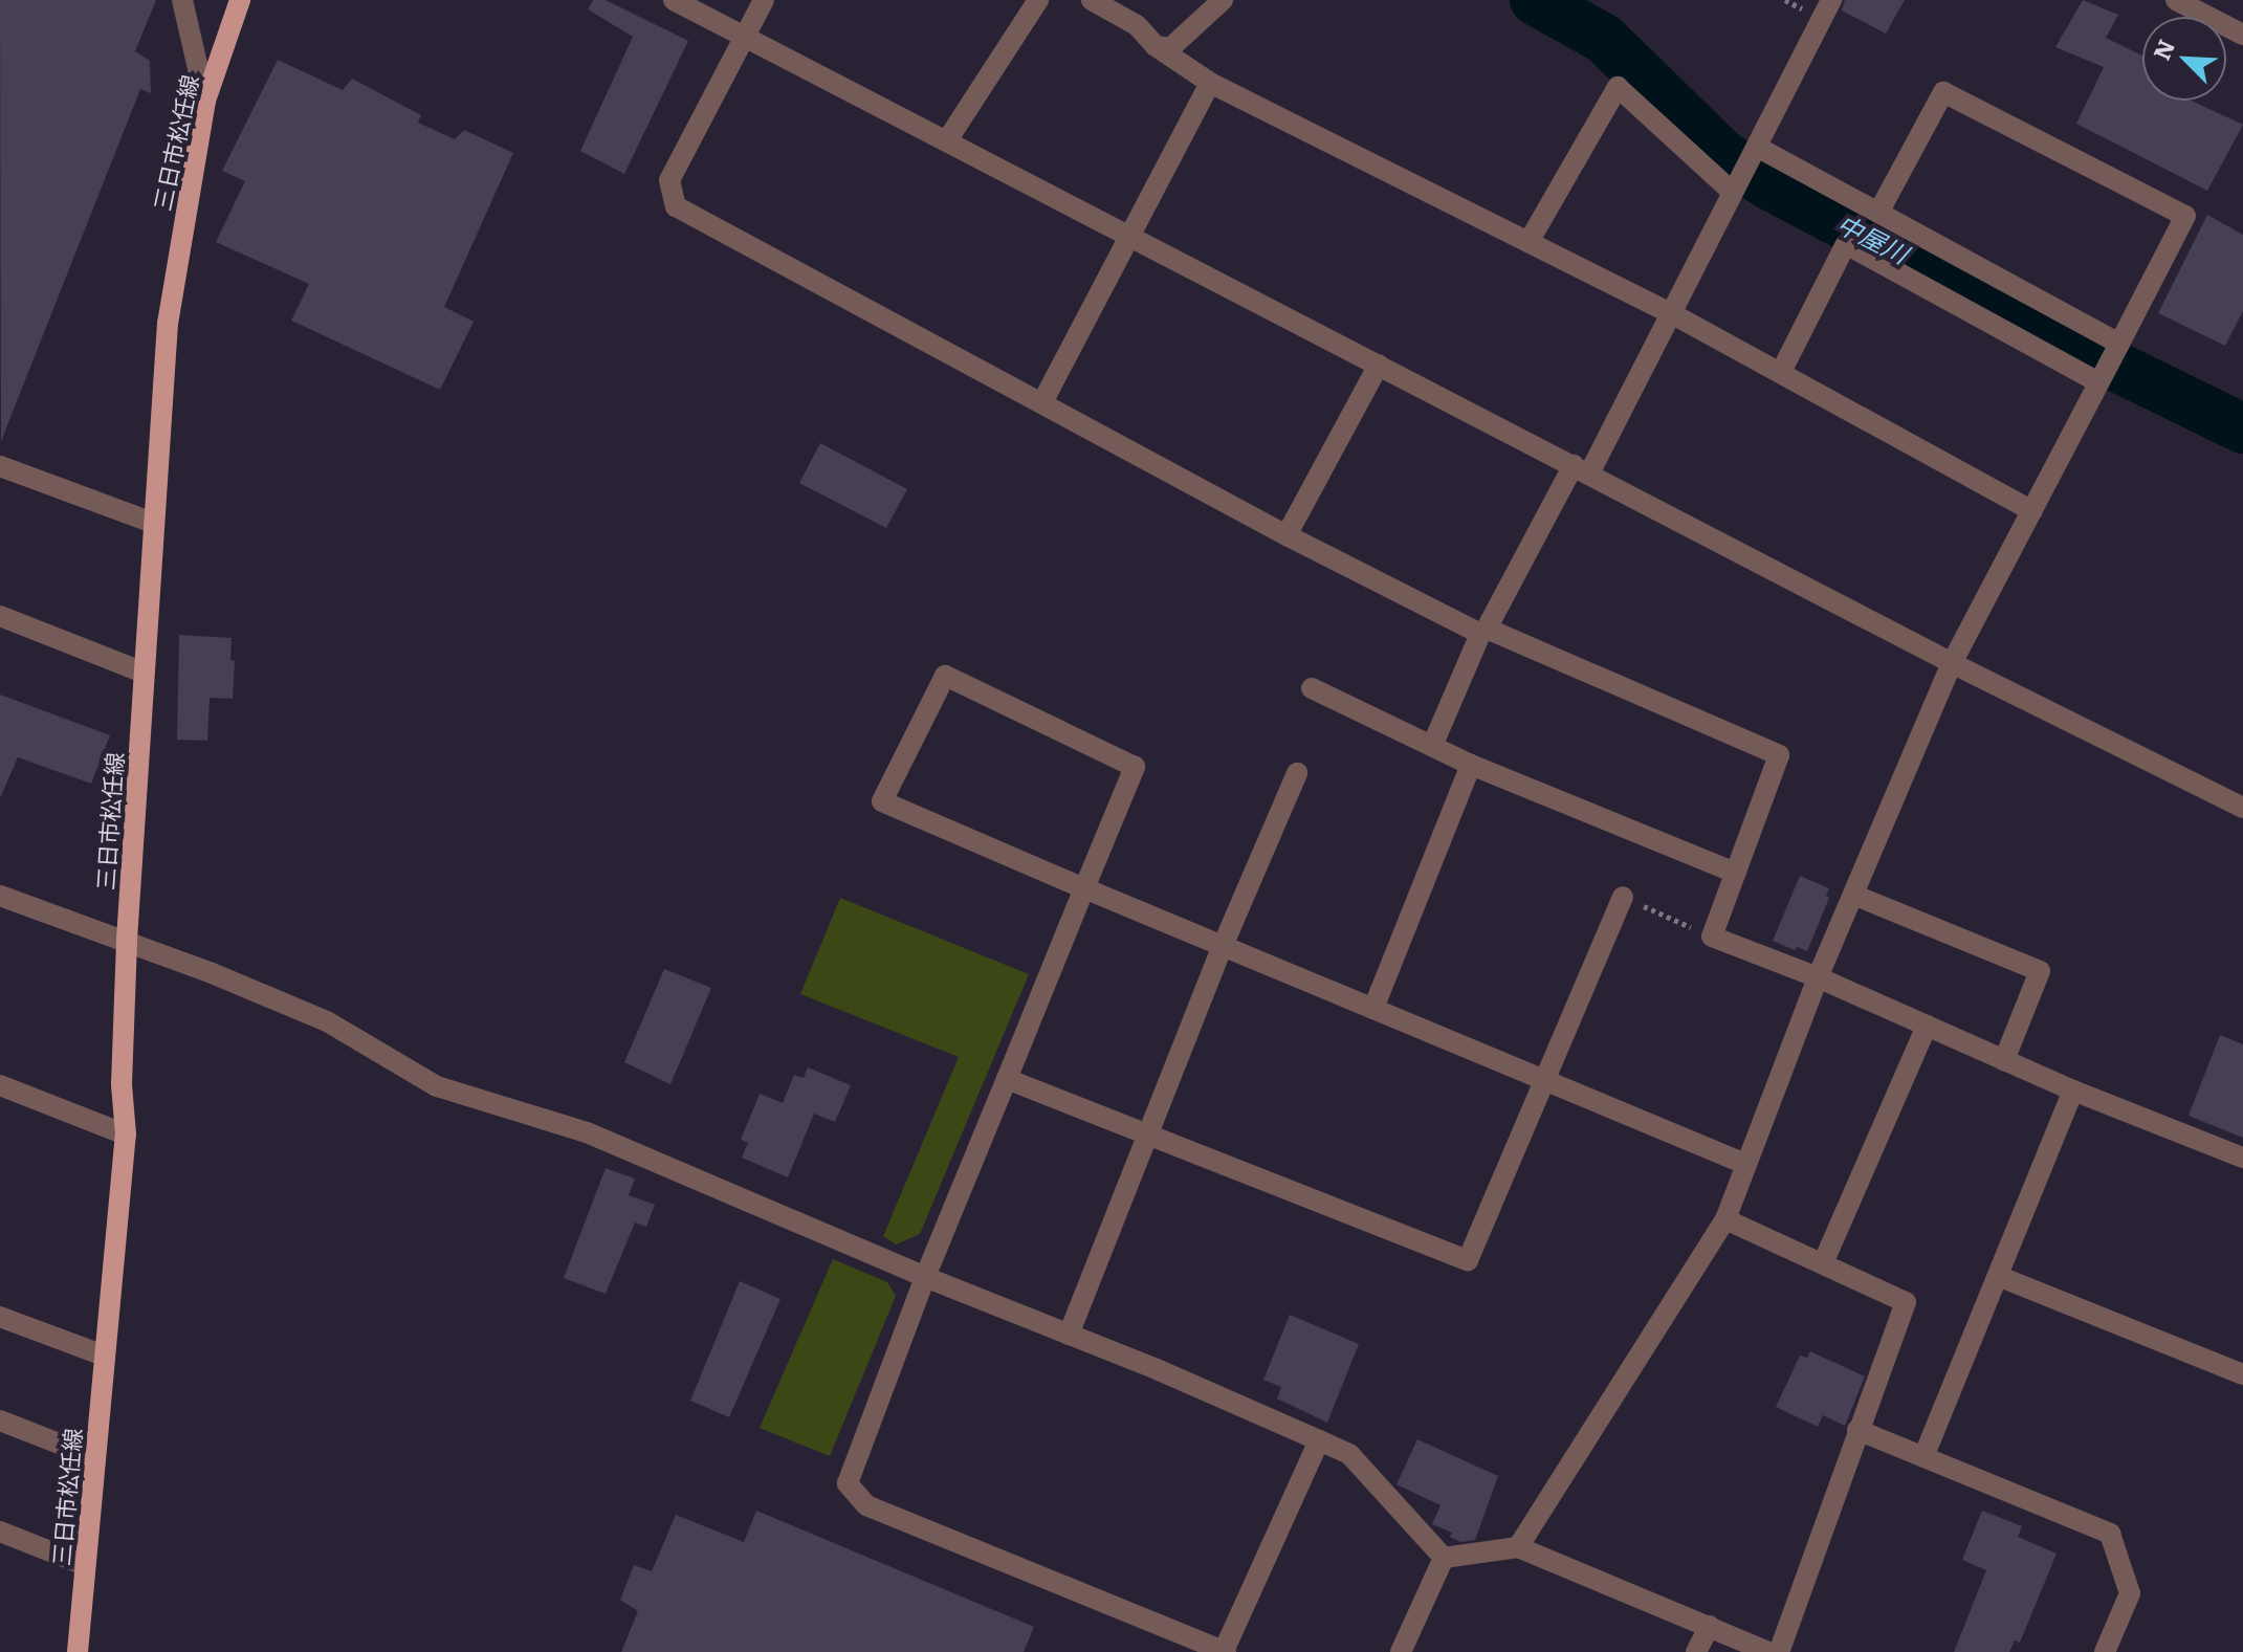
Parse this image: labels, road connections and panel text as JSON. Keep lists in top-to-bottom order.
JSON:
{
  "streets": {
    "main road": ["三日市松任線"]
  },
  "water": ["中屋川"],
  "north": "top left"
}
